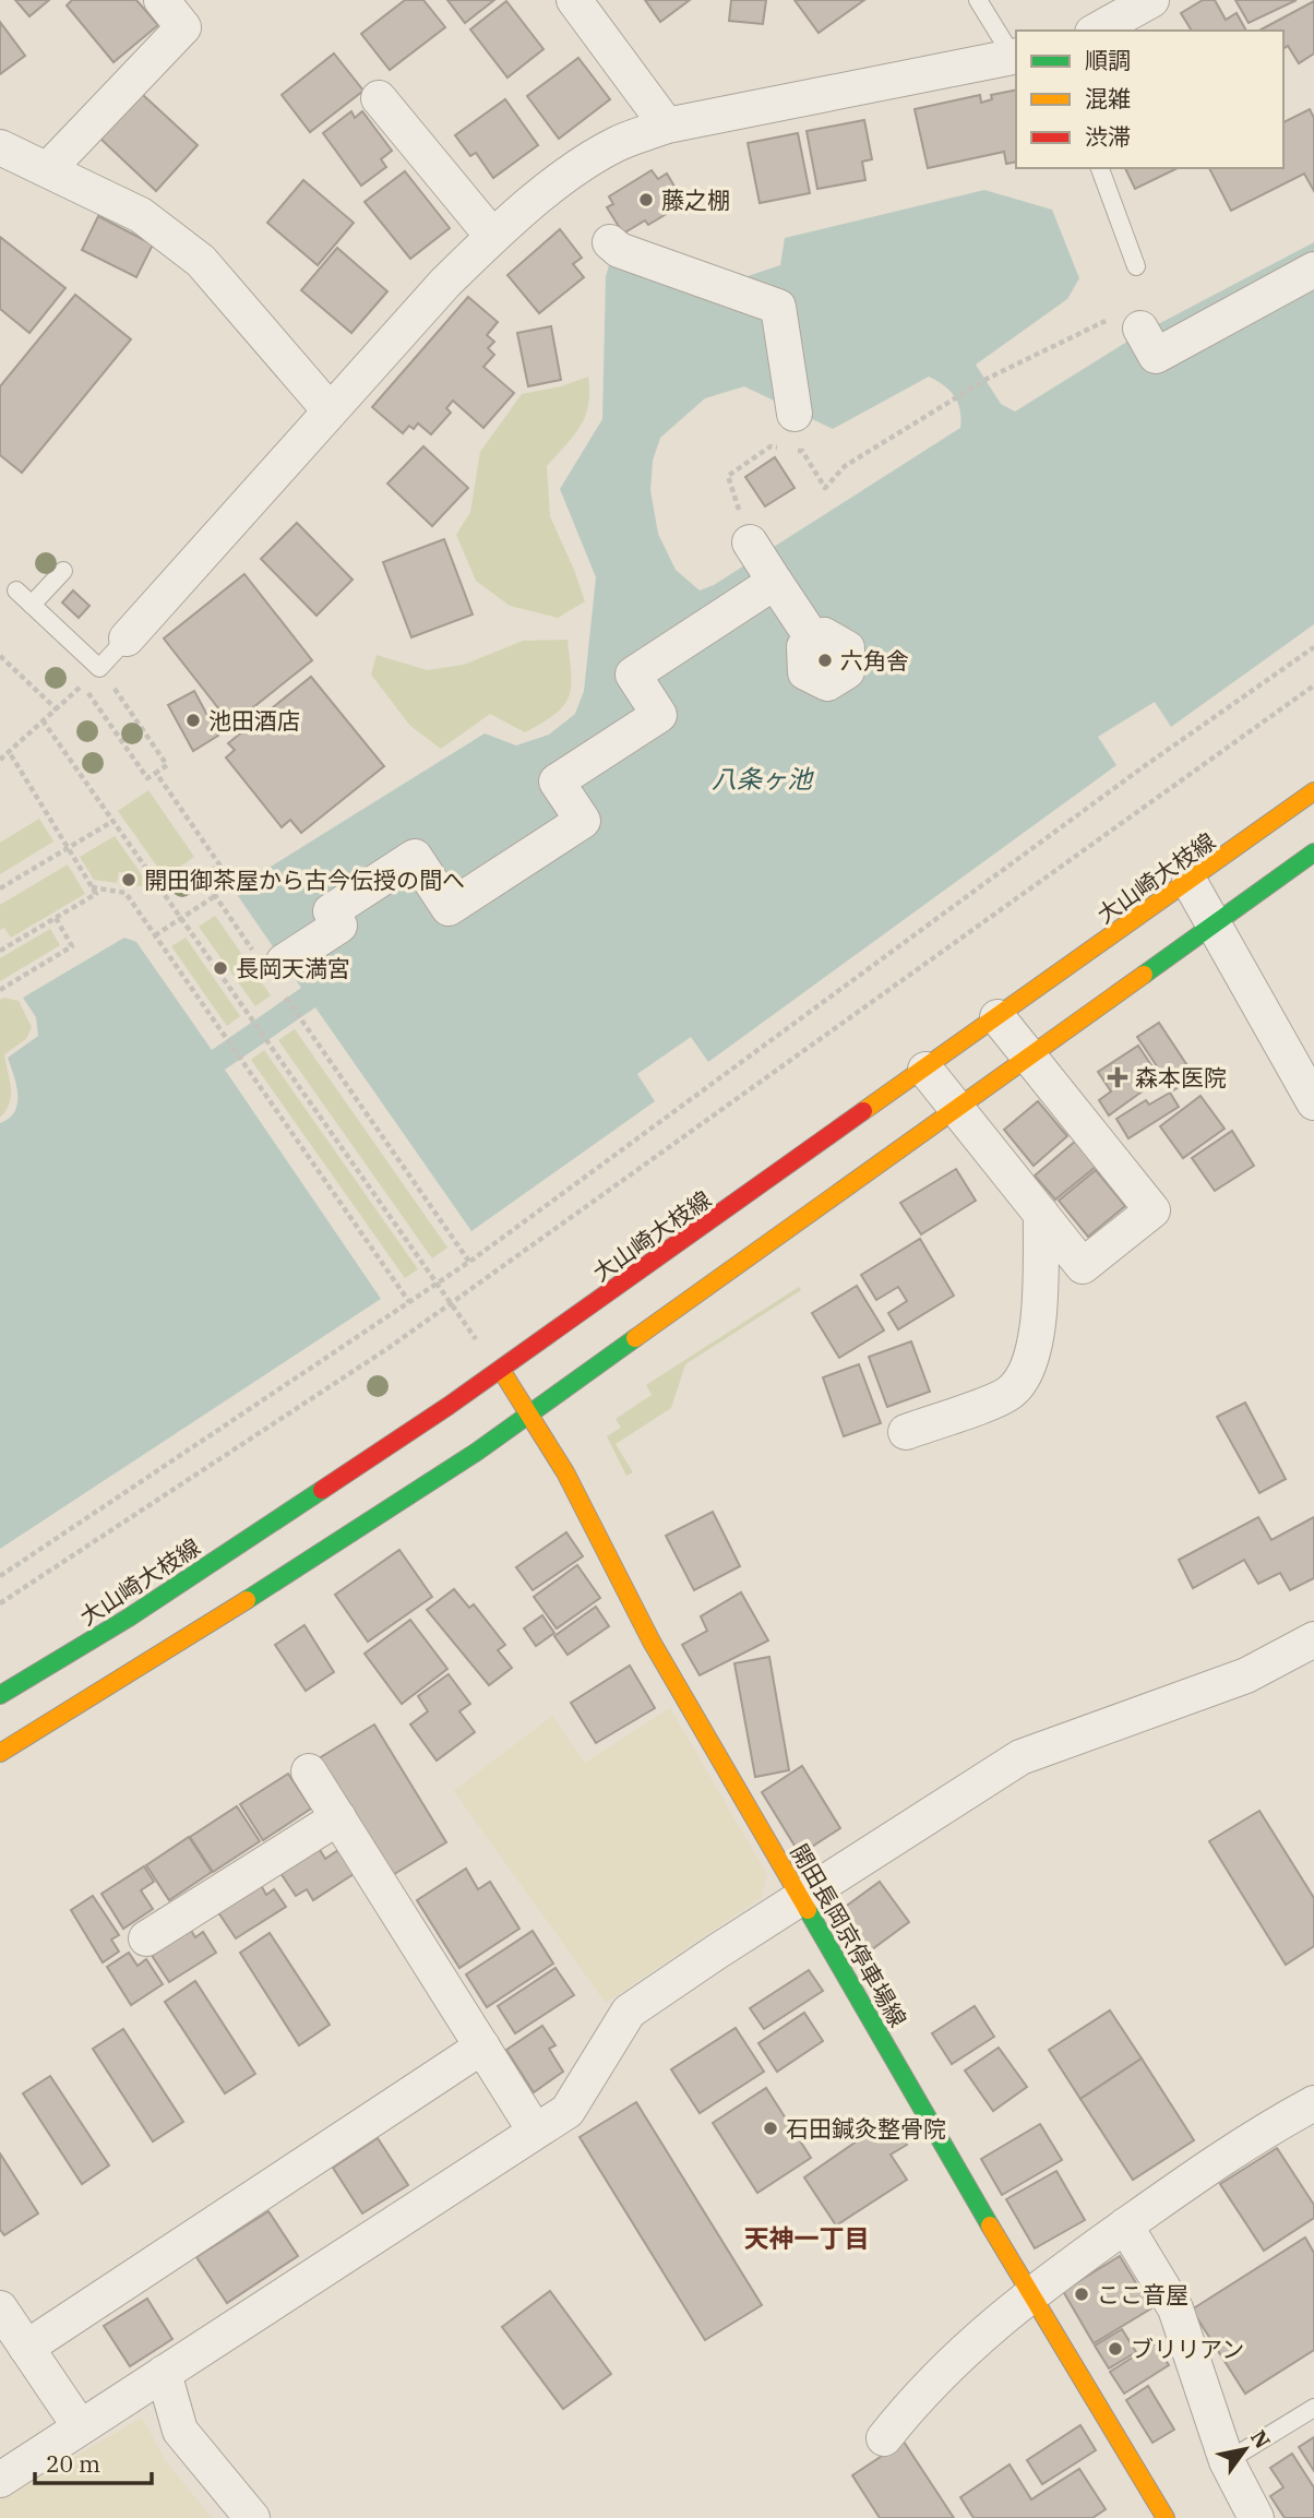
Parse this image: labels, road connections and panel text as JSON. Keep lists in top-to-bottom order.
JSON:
{
  "streets": {
    "main road": ["大山崎大枝線", "開田長岡京停車場線"]
  },
  "crossings": [
    ["大山崎大枝線", "開田長岡京停車場線"]
  ],
  "districts": ["天神一丁目"],
  "water": ["八条ヶ池"],
  "places": {
    "other": [
      "藤之棚",
      "六角舎",
      "池田酒店",
      "開田御茶屋から古今伝授の間へ",
      "長岡天満宮",
      "石田鍼灸整骨院",
      "ここ音屋",
      "ブリリアン"
    ],
    "health": ["森本医院"]
  },
  "legend": ["順調", "混雑", "渋滞"],
  "scale_bar": "20 m",
  "north": "top right"
}
